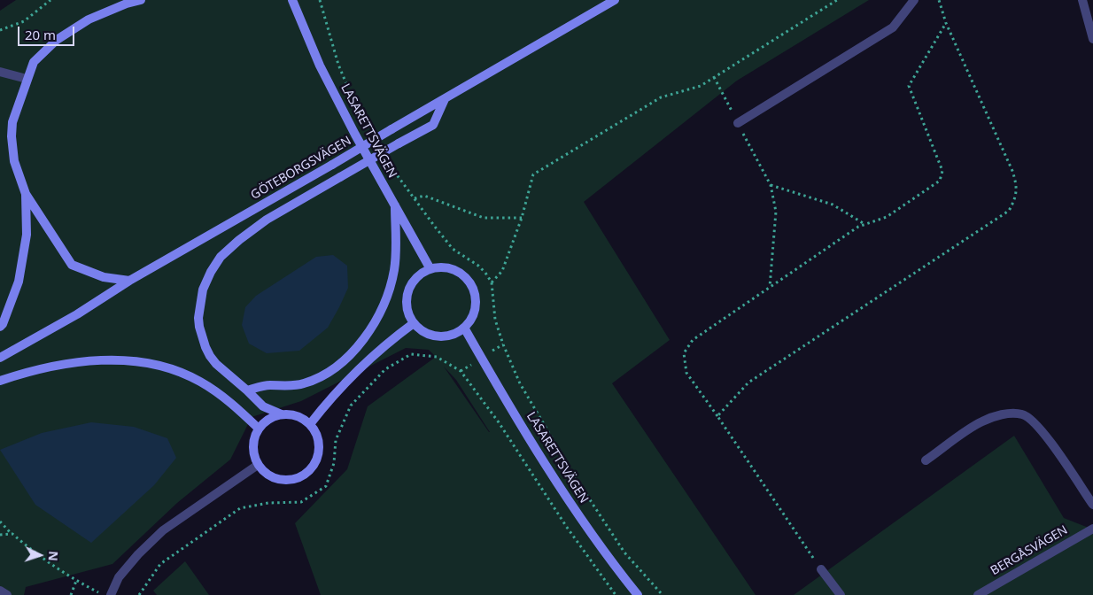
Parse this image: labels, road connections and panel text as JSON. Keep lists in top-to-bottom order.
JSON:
{
  "streets": {
    "main road": ["LASARETTSVÄGEN", "GÖTEBORGSVÄGEN"],
    "street": ["BERGÅSVÄGEN"]
  },
  "scale_bar": "20 m",
  "north": "right"
}
